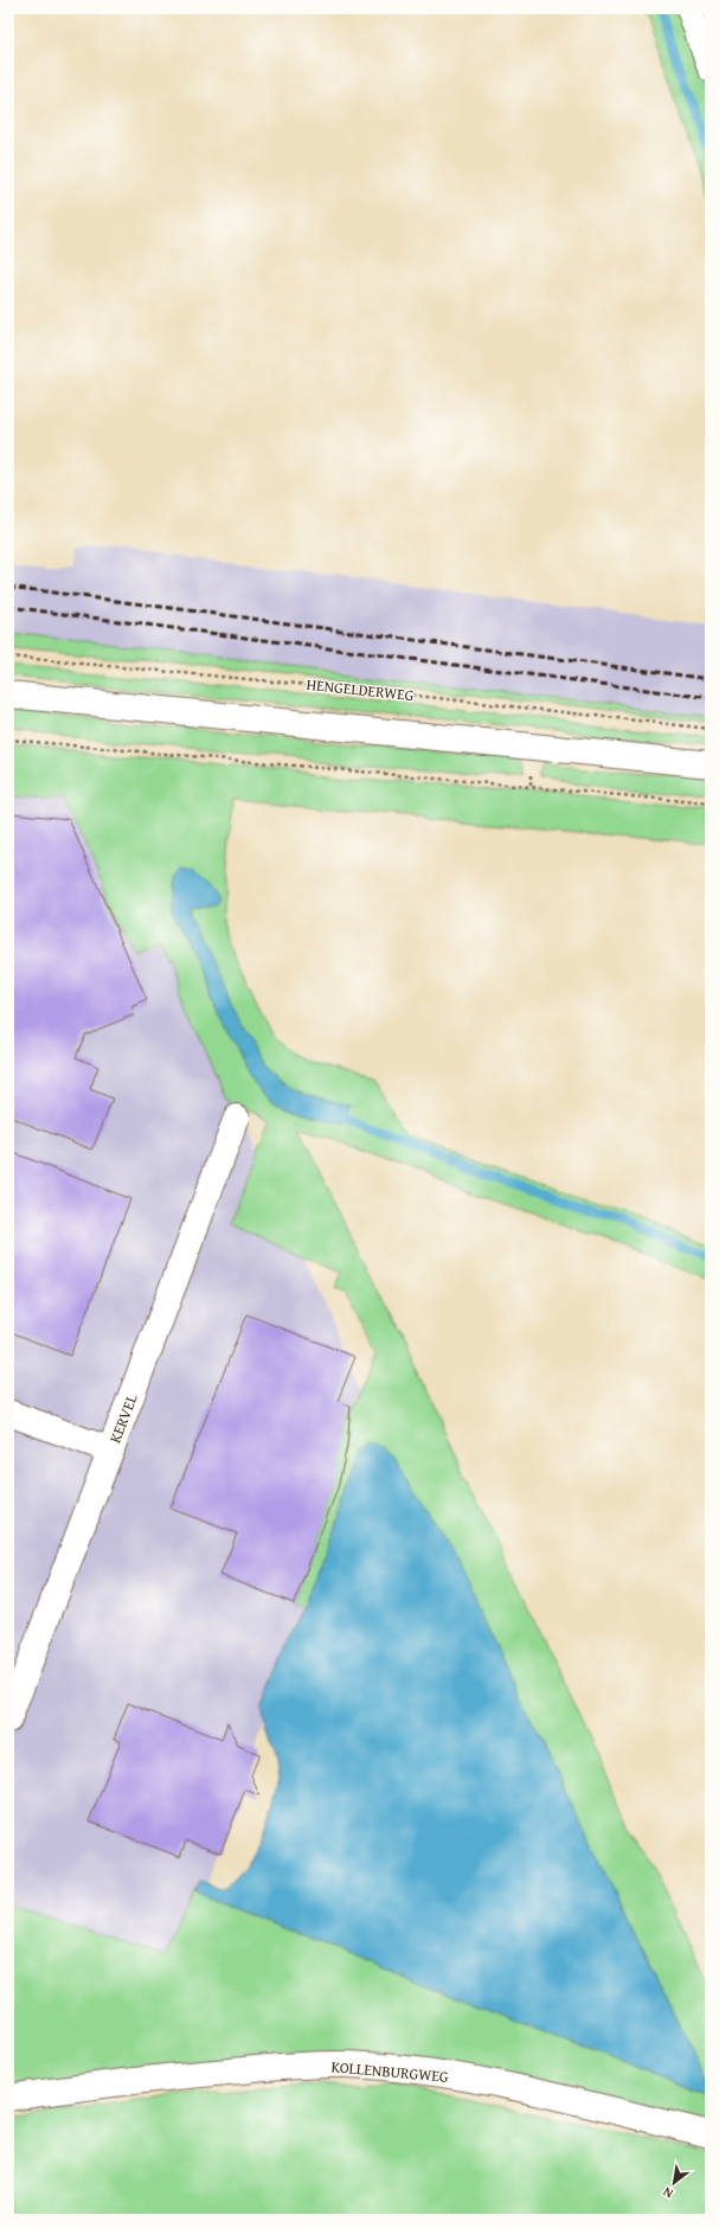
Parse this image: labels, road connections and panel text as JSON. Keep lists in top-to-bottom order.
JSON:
{
  "streets": {
    "street": ["KERVEL", "KOLLENBURGWEG"],
    "path": ["HENGELDERWEG"]
  },
  "north": "bottom left"
}
